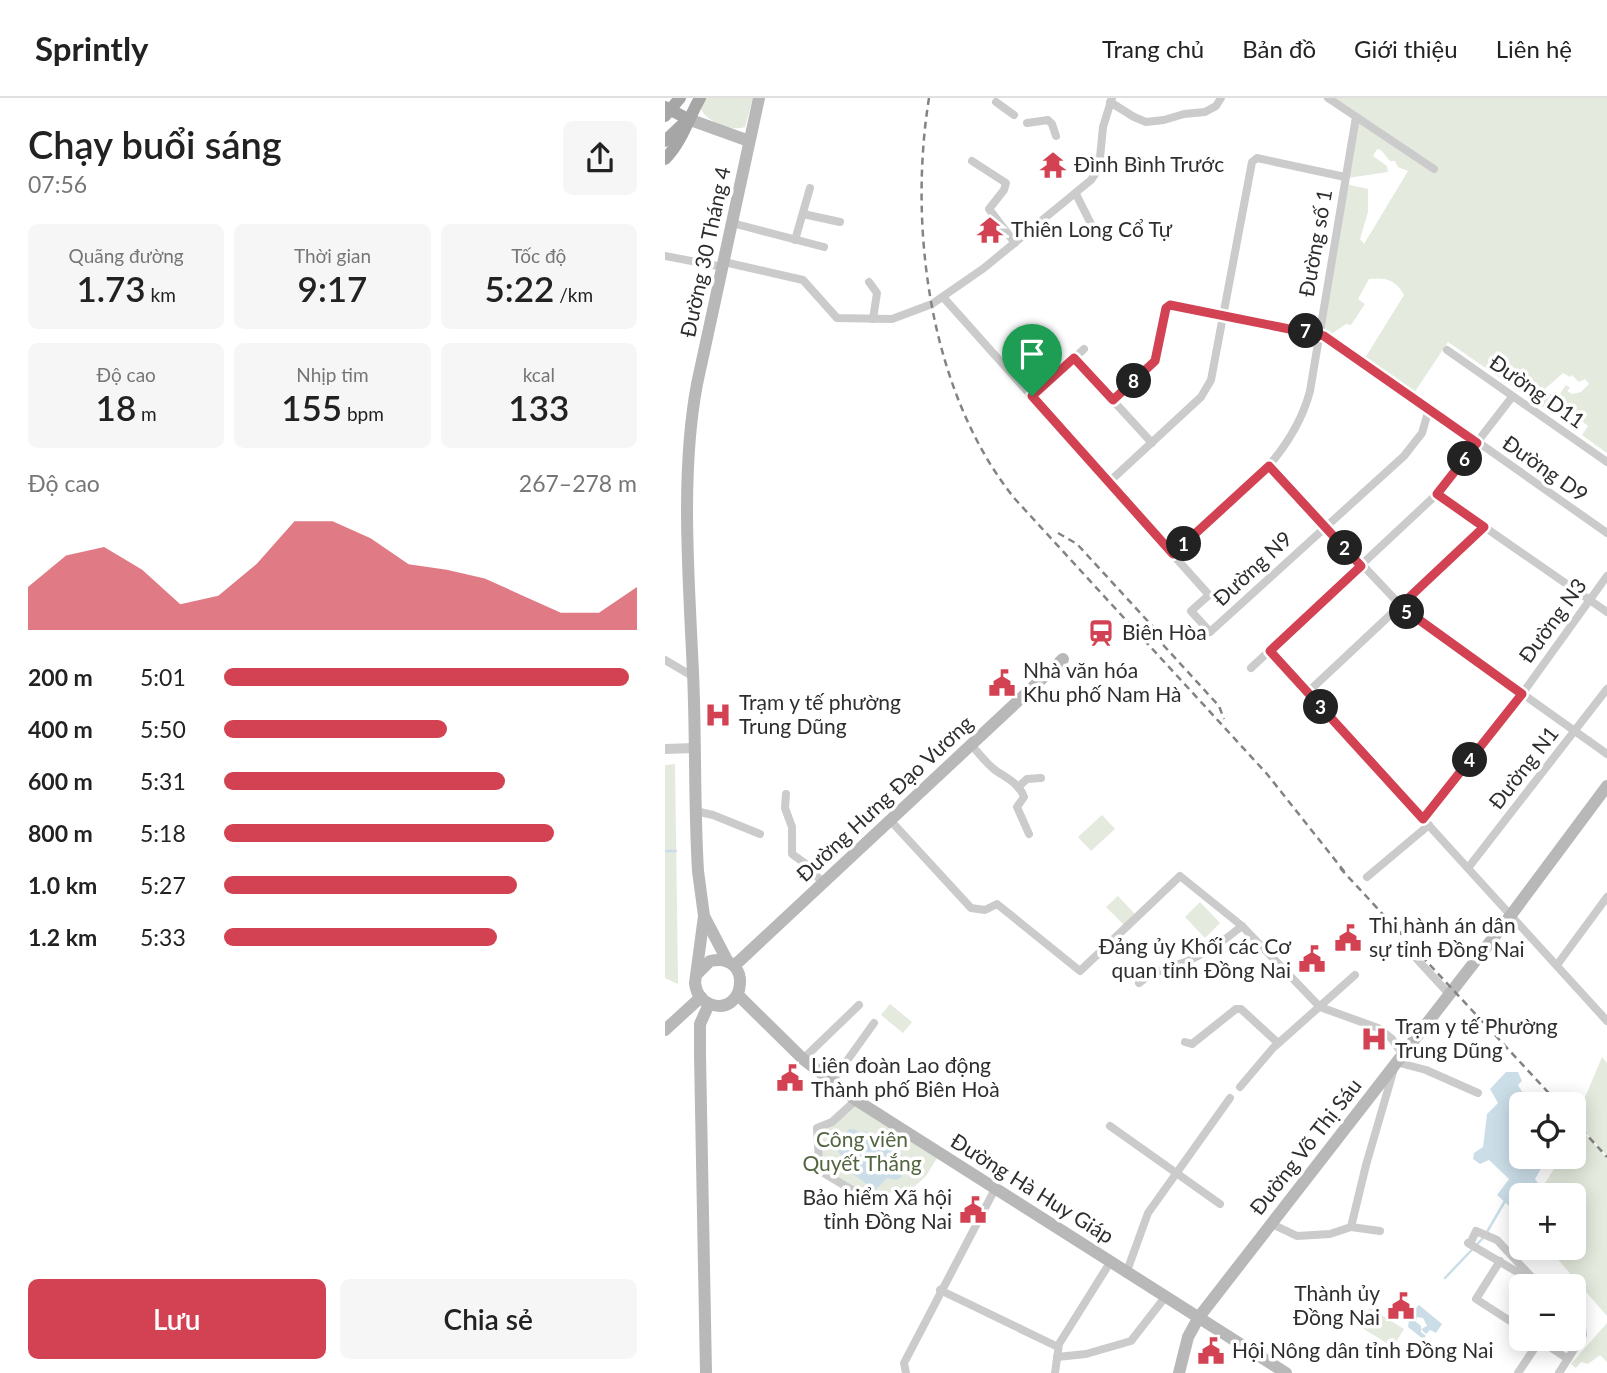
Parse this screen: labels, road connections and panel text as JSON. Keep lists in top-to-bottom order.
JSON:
{
  "streets": {
    "main road": [
      "Đường 30 Tháng 4",
      "Đường Hưng Đạo Vương",
      "Đường Võ Thị Sáu",
      "Đường Hà Huy Giáp"
    ],
    "street": [
      "Đường số 1",
      "Đường D11",
      "Đường D9",
      "Đường N9",
      "Đường N3",
      "Đường N1"
    ]
  },
  "crossings": [
    ["Đường số 1", "Đường D9"],
    ["Đường số 1", "Đường N9"],
    ["Đường 30 Tháng 4", "Đường Hưng Đạo Vương"],
    ["Đường 30 Tháng 4", "Đường Hà Huy Giáp"],
    ["Đường D9", "Đường N9"],
    ["Đường Hưng Đạo Vương", "Đường Hà Huy Giáp"],
    ["Đường Võ Thị Sáu", "Đường Hà Huy Giáp"]
  ],
  "parks": ["Công viên Quyết Thắng"],
  "places": {
    "temple": ["Đình Bình Trước", "Thiên Long Cổ Tự"],
    "station": ["Biên Hòa"],
    "public building": [
      "Nhà văn hóa Khu phố Nam Hà",
      "Thi hành án dân sự tỉnh Đồng Nai",
      "Đảng ủy Khối các Cơ quan tỉnh Đồng Nai",
      "Liên đoàn Lao động Thành phố Biên Hoà",
      "Bảo hiểm Xã hội tỉnh Đồng Nai",
      "Thành ủy Đồng Nai",
      "Hội Nông dân tỉnh Đồng Nai"
    ],
    "hospital": ["Trạm y tế phường Trung Dũng", "Trạm y tế Phường Trung Dũng"]
  },
  "page": {
    "header": "Sprintly",
    "nav": [
      "Trang chủ",
      "Bản đồ",
      "Giới thiệu",
      "Liên hệ"
    ],
    "heading": ["Chạy buổi sáng", "07:56"],
    "stats": [
      ["Quãng đường", "1.73 km"],
      ["Thời gian", "9:17"],
      ["Tốc độ", "5:22 /km"],
      ["Độ cao", "18 m"],
      ["Nhịp tim", "155 bpm"],
      ["kcal", "133"]
    ],
    "pins": [
      "7",
      "8",
      "6",
      "1",
      "2",
      "5",
      "3",
      "4"
    ],
    "chart": ["Độ cao", "267–278 m"],
    "list": [
      {
        "name": "200 m",
        "note": "5:01"
      },
      {
        "name": "400 m",
        "note": "5:50"
      },
      {
        "name": "600 m",
        "note": "5:31"
      },
      {
        "name": "800 m",
        "note": "5:18"
      },
      {
        "name": "1.0 km",
        "note": "5:27"
      },
      {
        "name": "1.2 km",
        "note": "5:33"
      }
    ],
    "map_buttons": ["+", "−"],
    "buttons": ["Lưu", "Chia sẻ"]
  }
}
